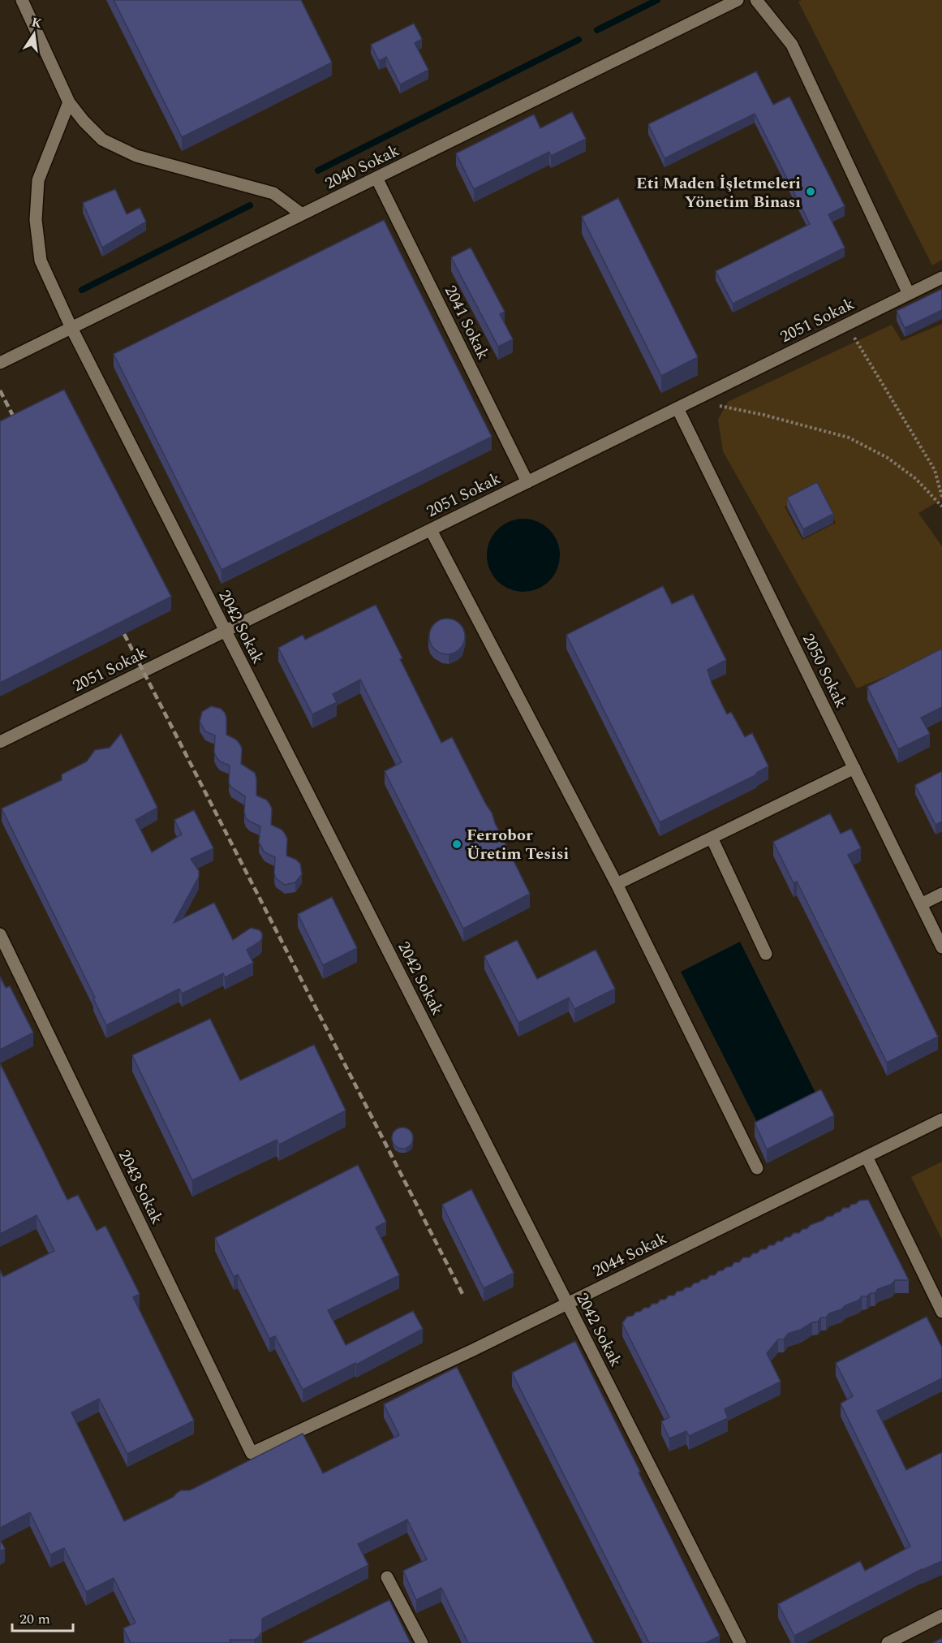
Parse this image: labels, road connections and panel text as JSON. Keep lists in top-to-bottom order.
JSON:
{
  "streets": {
    "lane": [
      "2040 Sokak",
      "2051 Sokak",
      "2041 Sokak",
      "2042 Sokak",
      "2050 Sokak",
      "2043 Sokak",
      "2044 Sokak"
    ]
  },
  "crossings": [
    ["2040 Sokak", "2041 Sokak"],
    ["2040 Sokak", "2042 Sokak"],
    ["2051 Sokak", "2041 Sokak"],
    ["2051 Sokak", "2042 Sokak"],
    ["2051 Sokak", "2050 Sokak"],
    ["2042 Sokak", "2044 Sokak"],
    ["2043 Sokak", "2044 Sokak"]
  ],
  "places": ["Eti Maden İşletmeleri Yönetim Binası", "Ferrobor Üretim Tesisi"],
  "scale_bar": "20 m",
  "north": "top"
}
